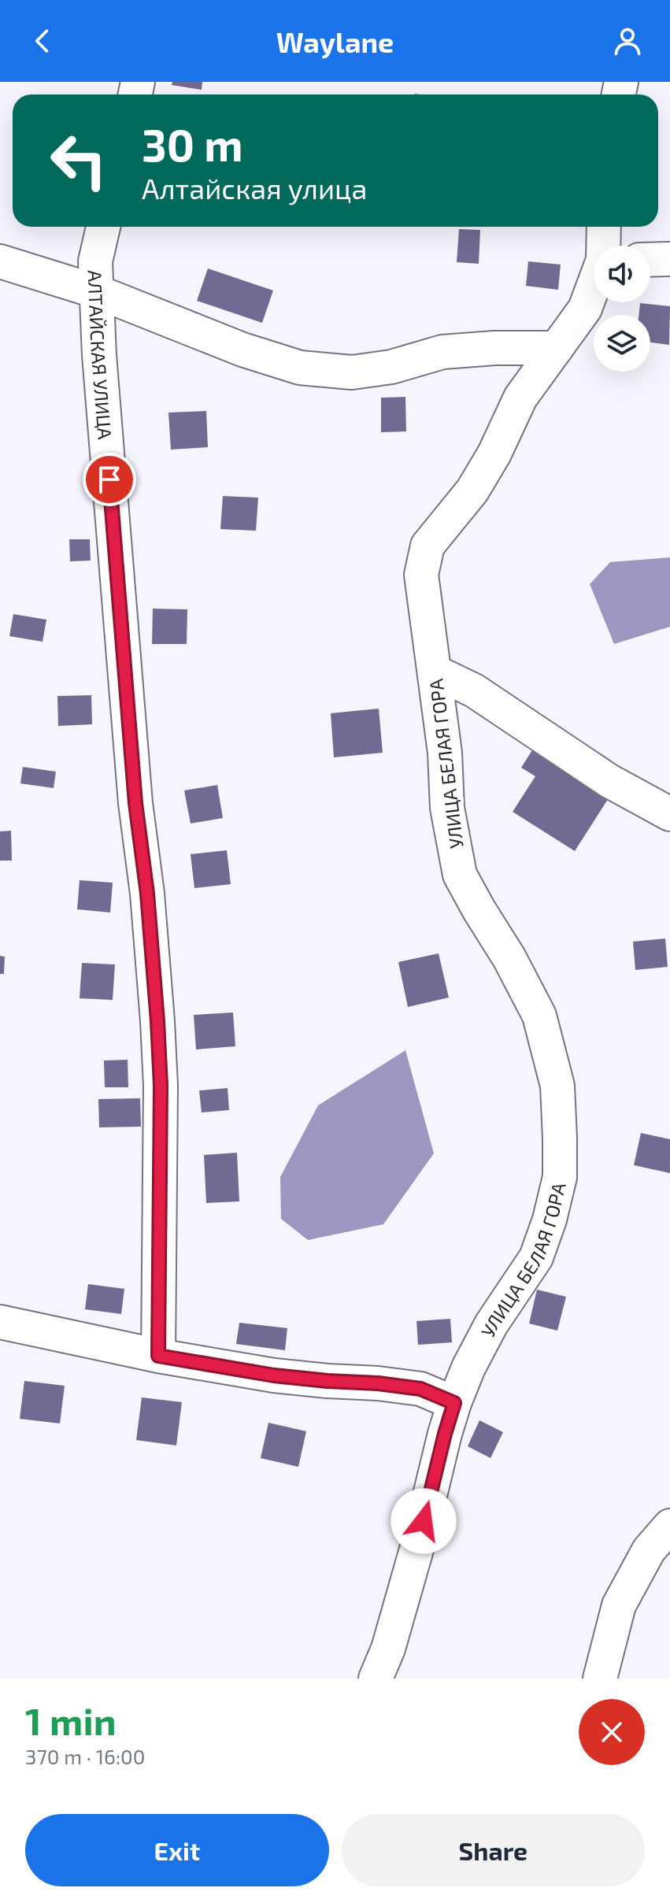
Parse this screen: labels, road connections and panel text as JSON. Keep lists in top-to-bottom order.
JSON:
{
  "streets": {
    "street": ["АЛТАЙСКАЯ УЛИЦА", "УЛИЦА БЕЛАЯ ГОРА"]
  },
  "page": {
    "header": "Waylane",
    "turn": ["30 m", "Алтайская улица"],
    "heading": ["1 min", "370 m · 16:00"],
    "buttons": ["Exit", "Share"]
  }
}
